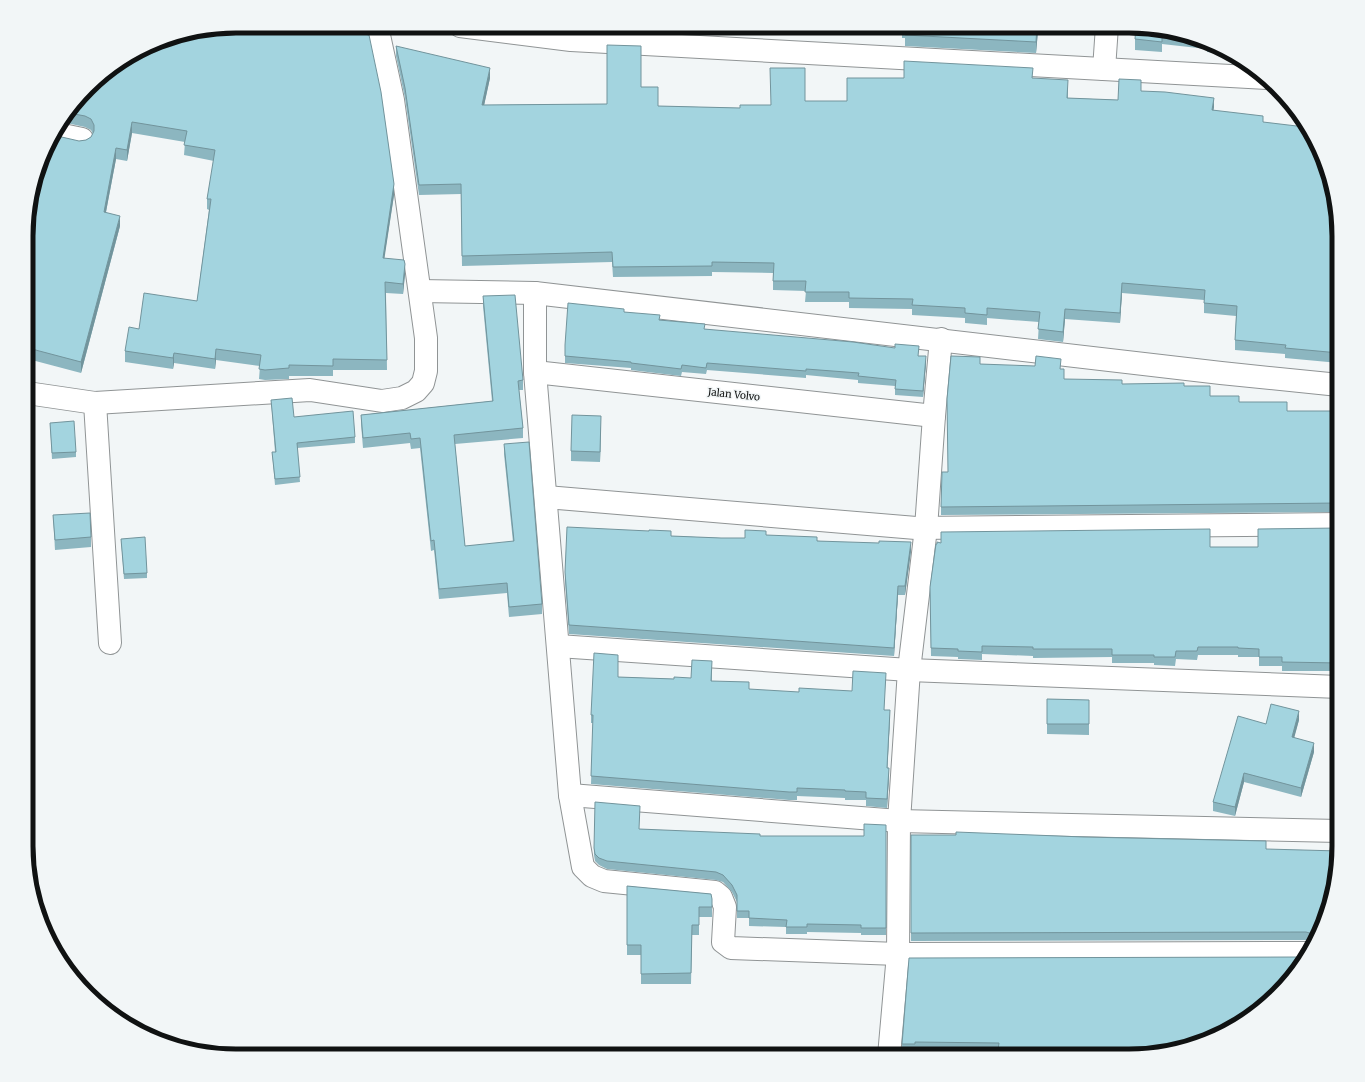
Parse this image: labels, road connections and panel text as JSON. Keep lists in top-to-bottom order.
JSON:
{
  "streets": {
    "street": ["Jalan Volvo"]
  }
}
